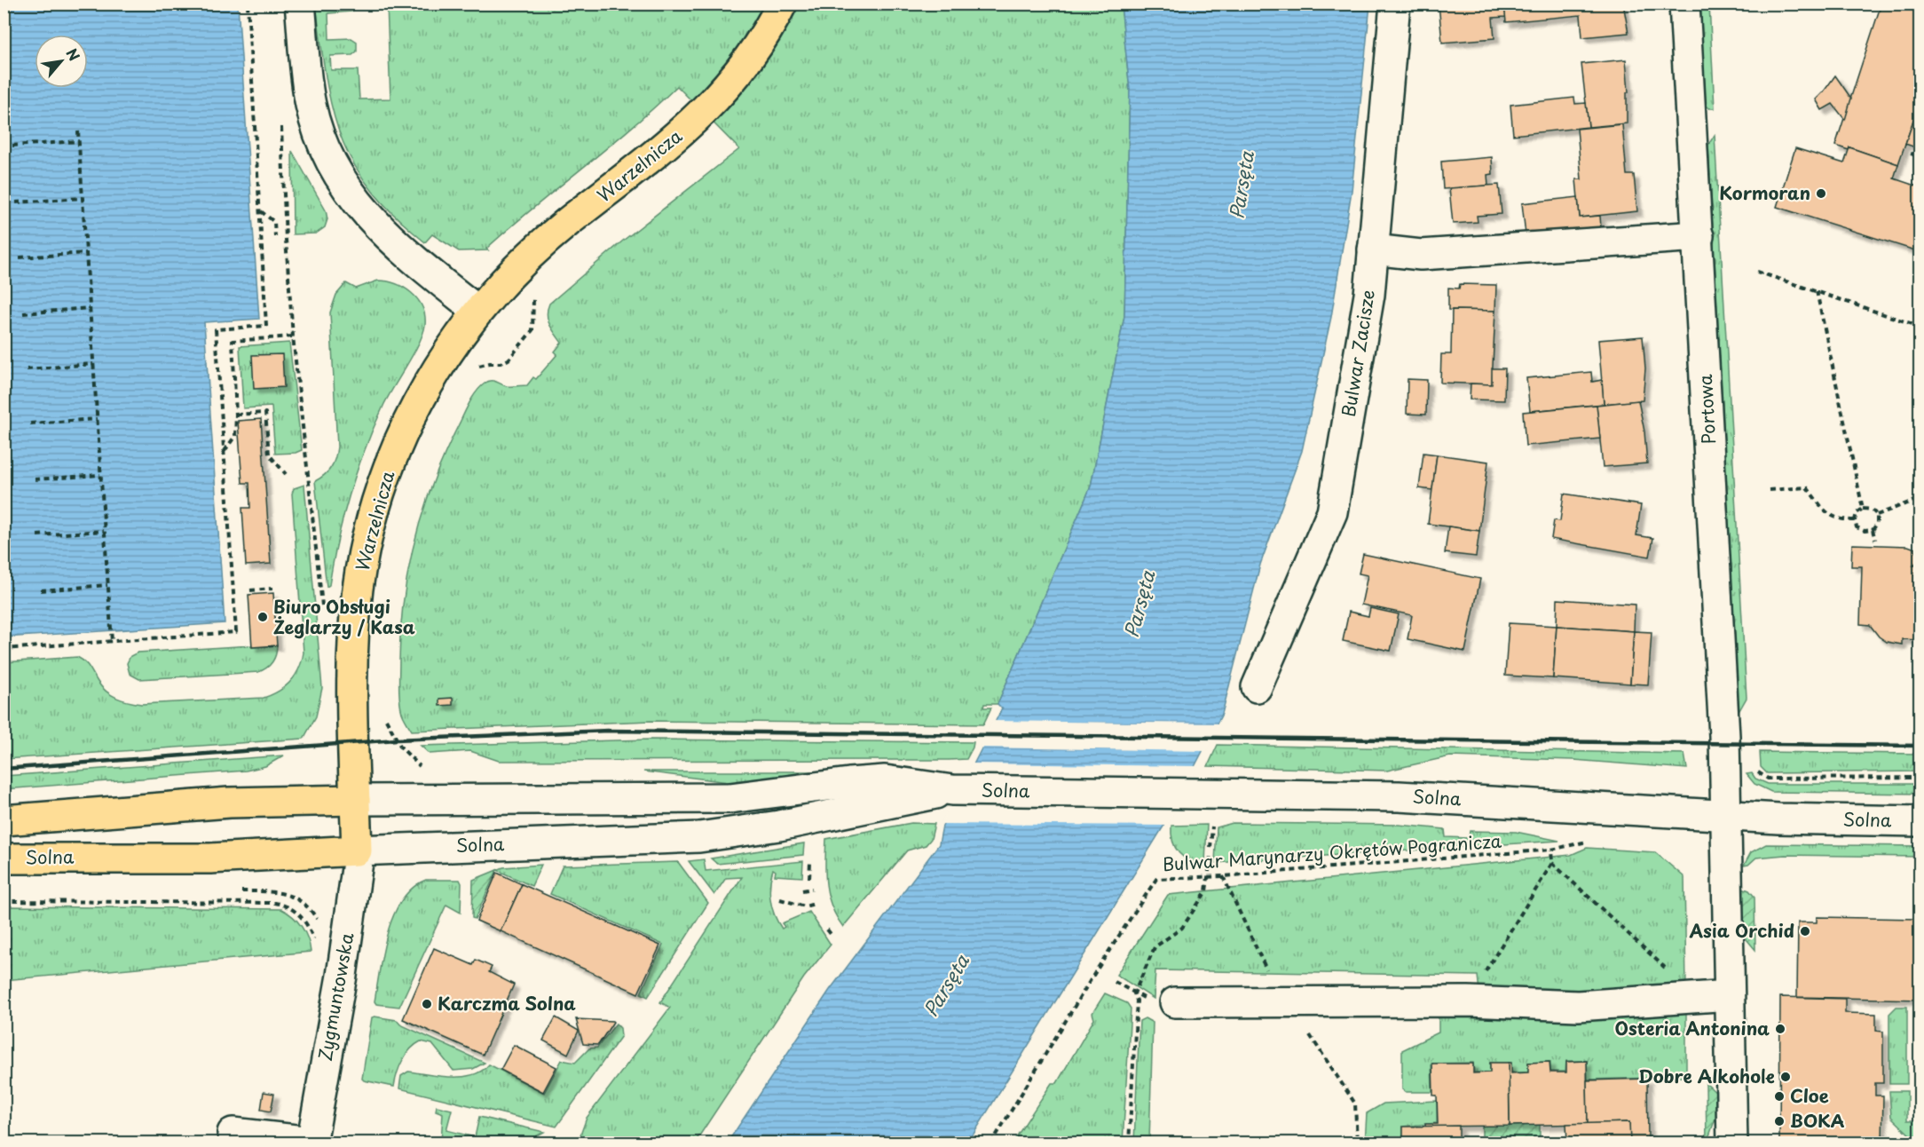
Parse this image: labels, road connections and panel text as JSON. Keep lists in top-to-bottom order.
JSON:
{
  "streets": {
    "main road": ["Warzelnicza", "Solna"],
    "street": ["Bulwar Zacisze", "Portowa", "Zygmuntowska"],
    "path": ["Bulwar Marynarzy Okrętów Pogranicza"]
  },
  "crossings": [
    ["Warzelnicza", "Solna"],
    ["Warzelnicza", "Zygmuntowska"],
    ["Portowa", "Solna"],
    ["Solna", "Zygmuntowska"]
  ],
  "water": ["Parsęta"],
  "places": [
    "Kormoran",
    "Biuro Obsługi Żeglarzy / Kasa",
    "Asia Orchid",
    "Karczma Solna",
    "Osteria Antonina",
    "Dobre Alkohole",
    "Cloe",
    "BOKA"
  ],
  "north": "top right"
}
